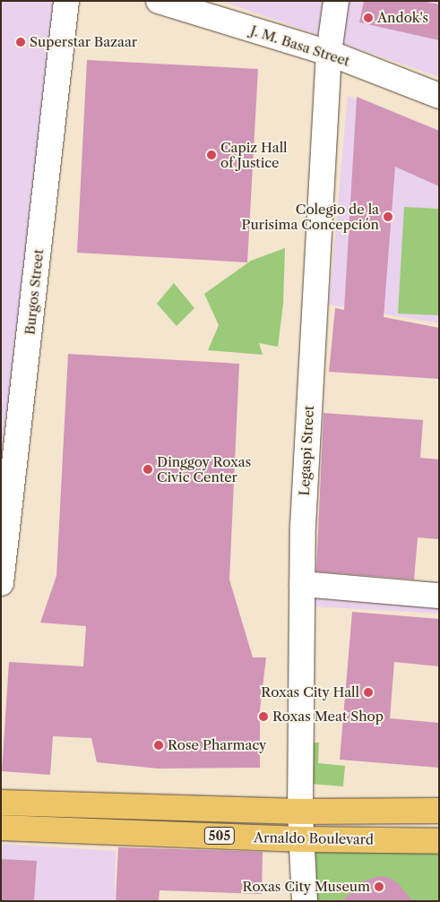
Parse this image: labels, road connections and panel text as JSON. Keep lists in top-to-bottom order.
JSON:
{
  "streets": {
    "highway": ["505", "Arnaldo Boulevard"],
    "street": ["J. M. Basa Street", "Burgos Street", "Legaspi Street"]
  },
  "crossings": [
    ["J. M. Basa Street", "Legaspi Street"],
    ["Legaspi Street", "Arnaldo Boulevard"]
  ],
  "places": [
    "Andok's",
    "Superstar Bazaar",
    "Capiz Hall of Justice",
    "Colegio de la Purisima Concepción",
    "Dinggoy Roxas Civic Center",
    "Roxas City Hall",
    "Roxas Meat Shop",
    "Rose Pharmacy",
    "Roxas City Museum"
  ]
}
